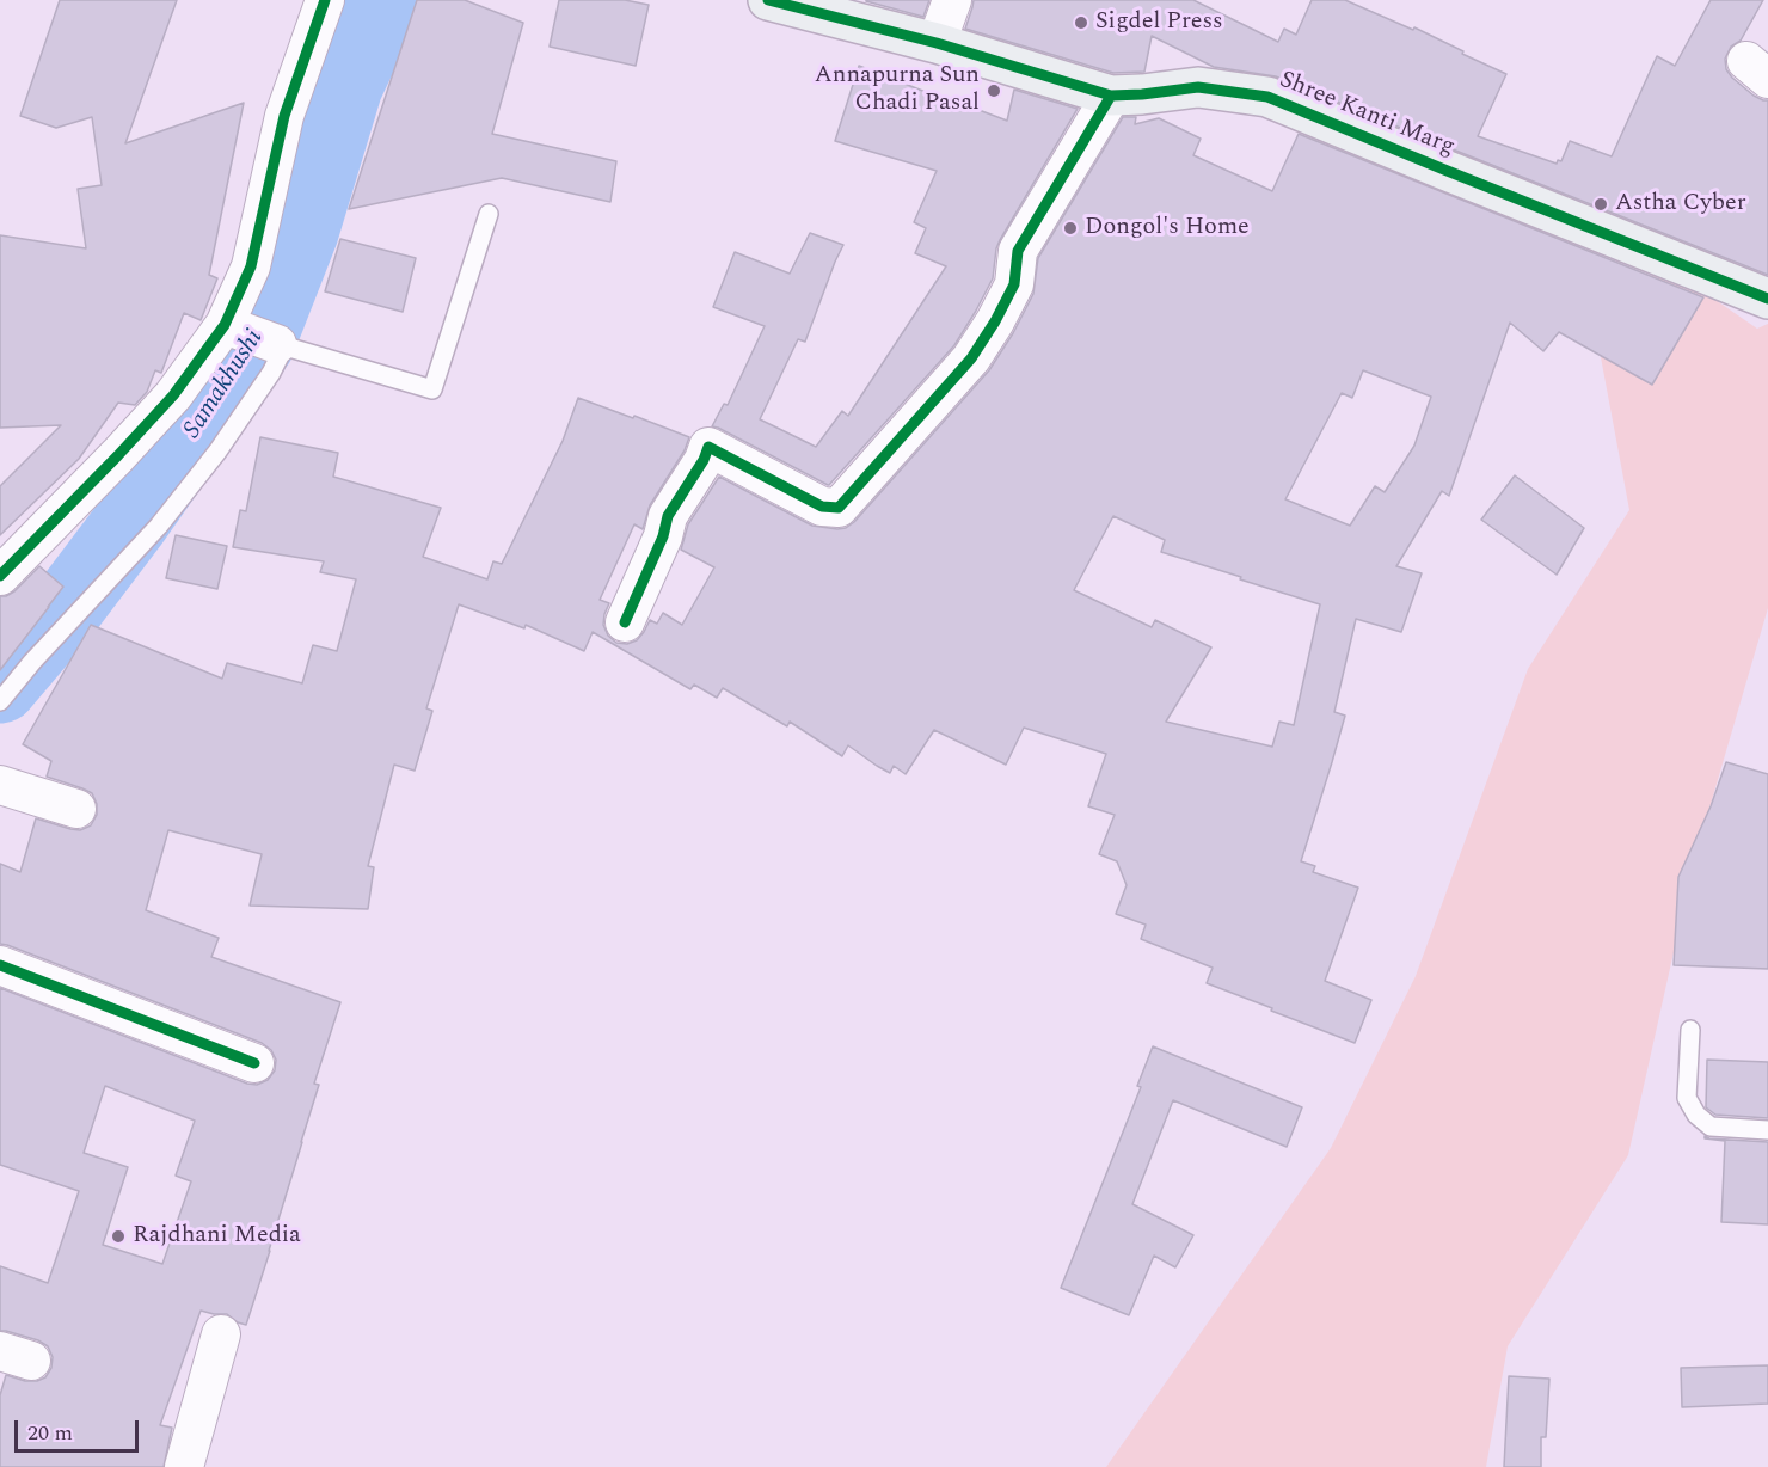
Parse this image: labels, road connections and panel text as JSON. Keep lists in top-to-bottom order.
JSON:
{
  "streets": {
    "street": ["Shree Kanti Marg"]
  },
  "water": ["Samakhushi"],
  "places": [
    "Sigdel Press",
    "Annapurna Sun Chadi Pasal",
    "Astha Cyber",
    "Dongol's Home",
    "Rajdhani Media"
  ],
  "scale_bar": "20 m"
}
